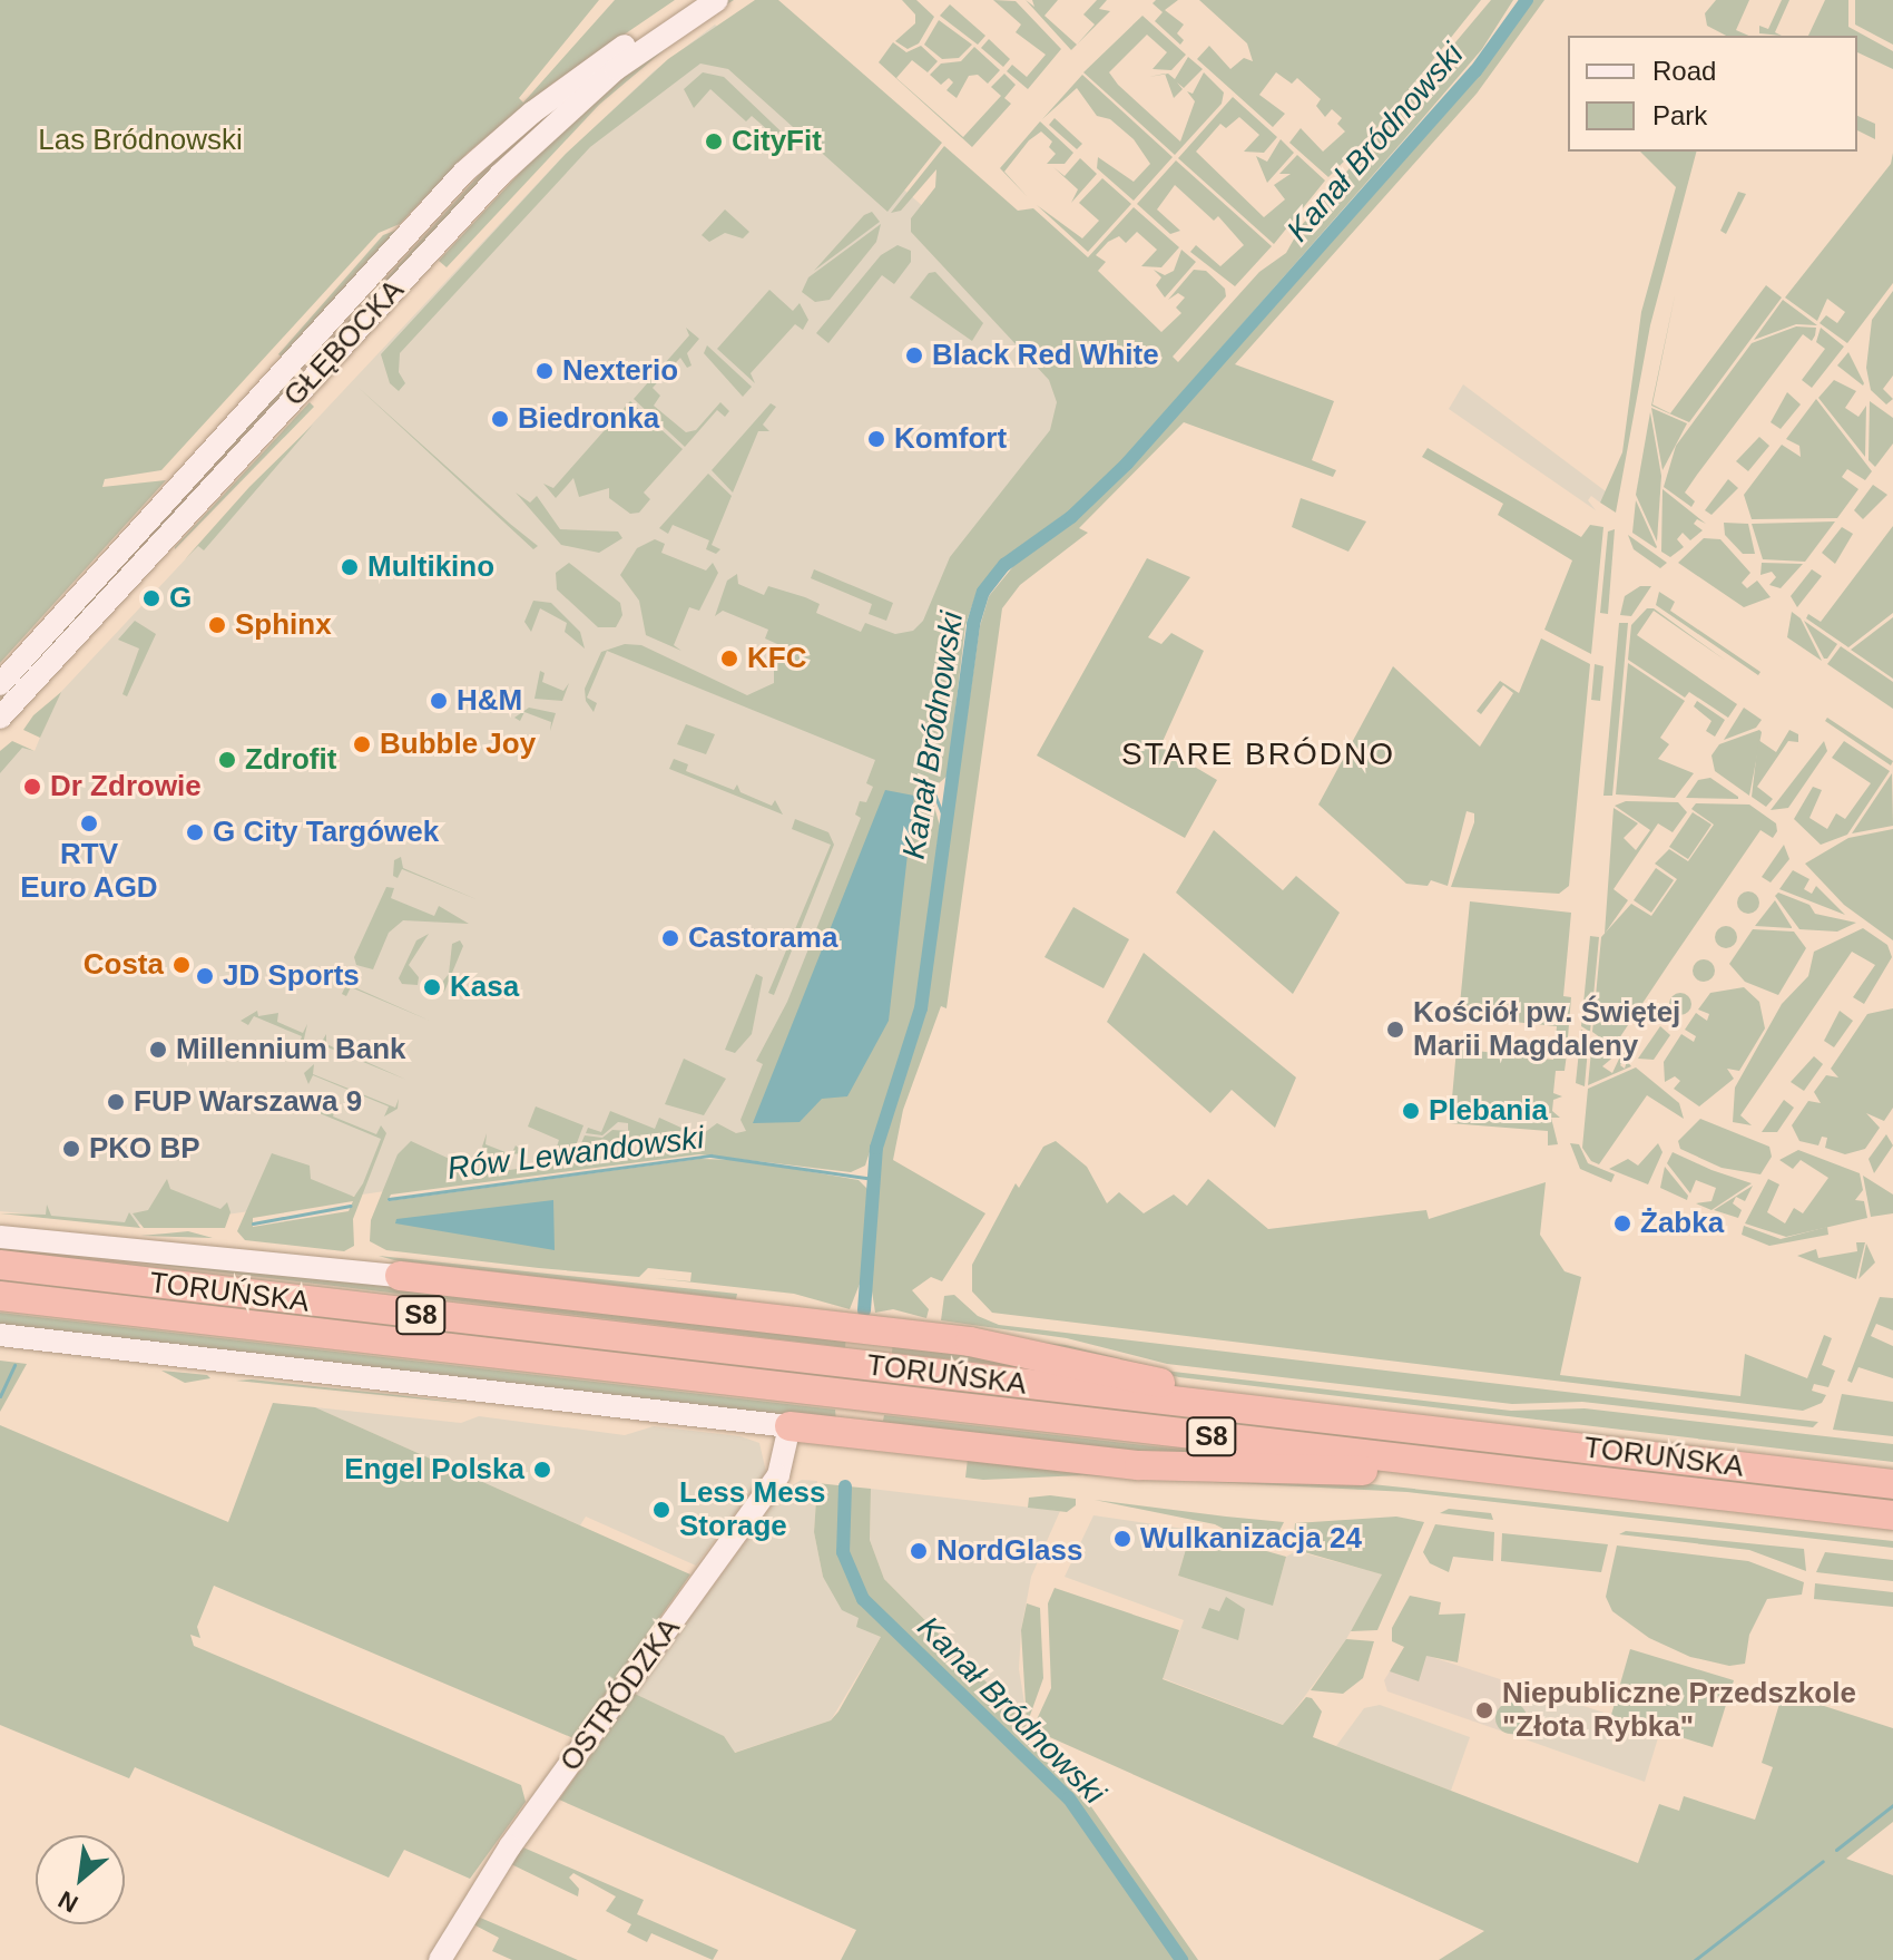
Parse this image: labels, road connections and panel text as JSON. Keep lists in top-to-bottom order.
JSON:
{
  "streets": {
    "highway": ["TORUŃSKA", "S8"],
    "street": ["GŁĘBOCKA", "OSTRÓDZKA"]
  },
  "districts": ["STARE BRÓDNO"],
  "water": ["Kanał Bródnowski", "Rów Lewandowski"],
  "parks": ["Las Bródnowski"],
  "places": [
    "CityFit",
    "Black Red White",
    "Nexterio",
    "Biedronka",
    "Komfort",
    "Multikino",
    "G",
    "Sphinx",
    "KFC",
    "H&M",
    "Bubble Joy",
    "Zdrofit",
    "Dr Zdrowie",
    "RTV Euro AGD",
    "G City Targówek",
    "Castorama",
    "Costa",
    "JD Sports",
    "Kasa",
    "Kościół pw. Świętej Marii Magdaleny",
    "Millennium Bank",
    "FUP Warszawa 9",
    "Plebania",
    "PKO BP",
    "Żabka",
    "Engel Polska",
    "Less Mess Storage",
    "Wulkanizacja 24",
    "NordGlass",
    "Niepubliczne Przedszkole \"Złota Rybka\""
  ],
  "legend": ["Road", "Park"],
  "north": "bottom left"
}
